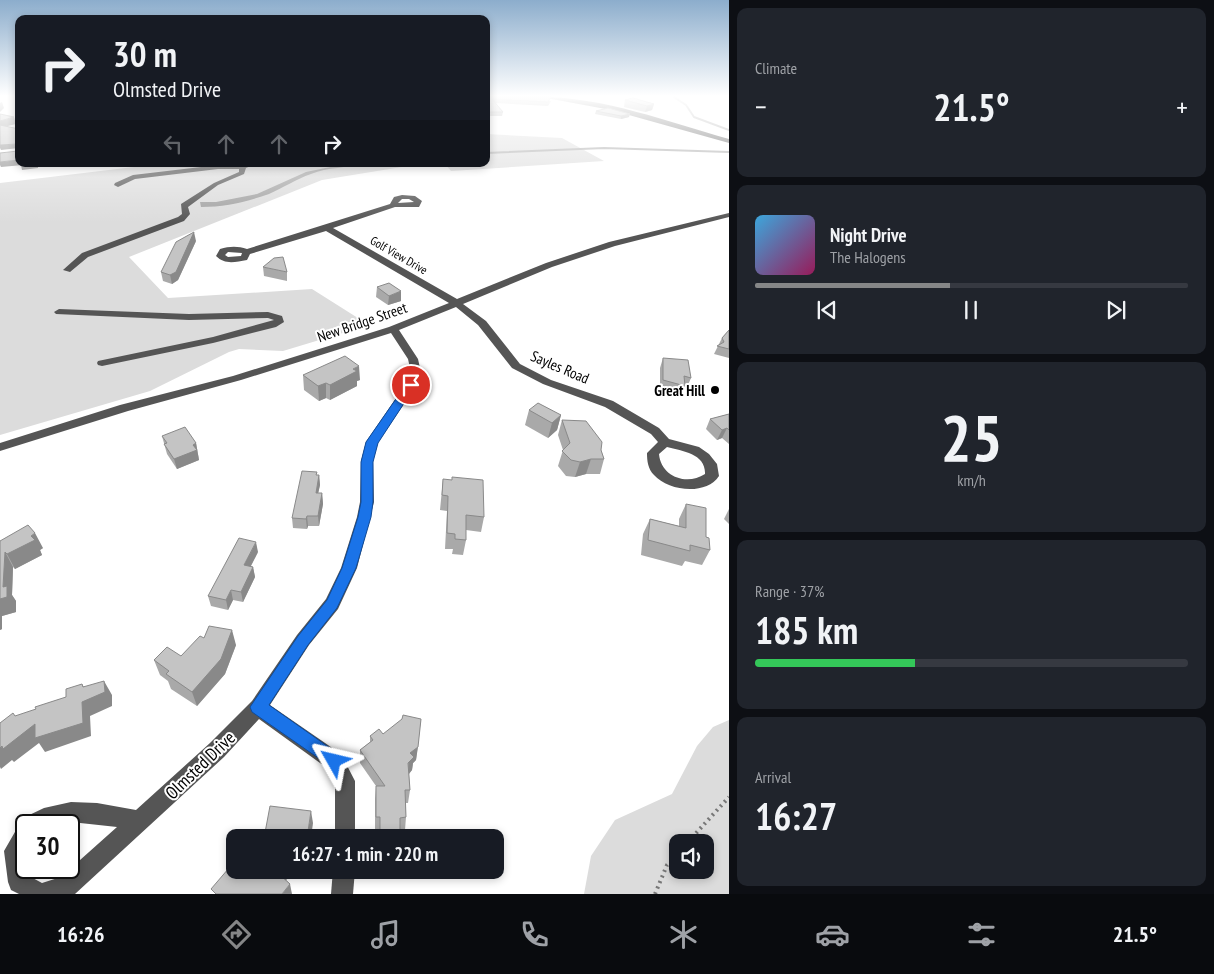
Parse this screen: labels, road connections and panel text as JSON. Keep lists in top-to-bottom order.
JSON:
{
  "streets": {
    "street": [
      "Golf View Drive",
      "New Bridge Street",
      "Sayles Road",
      "Olmsted Drive"
    ]
  },
  "crossings": [
    ["Golf View Drive", "New Bridge Street"],
    ["Golf View Drive", "Sayles Road"],
    ["New Bridge Street", "Sayles Road"],
    ["New Bridge Street", "Olmsted Drive"]
  ],
  "places": ["Great Hill"],
  "page": {
    "tile": [
      "Climate",
      ["25", "km/h"],
      ["Range · 37%", "185 km"],
      ["Arrival", "16:27"]
    ],
    "turn": ["30 m", "Olmsted Drive"],
    "heat": ["−", "21.5°", "+"],
    "song": ["Night Drive", "The Halogens"],
    "limit": "30",
    "trip": "16:27 · 1 min · 220 m",
    "tabs": ["16:26", "21.5°"]
  }
}
